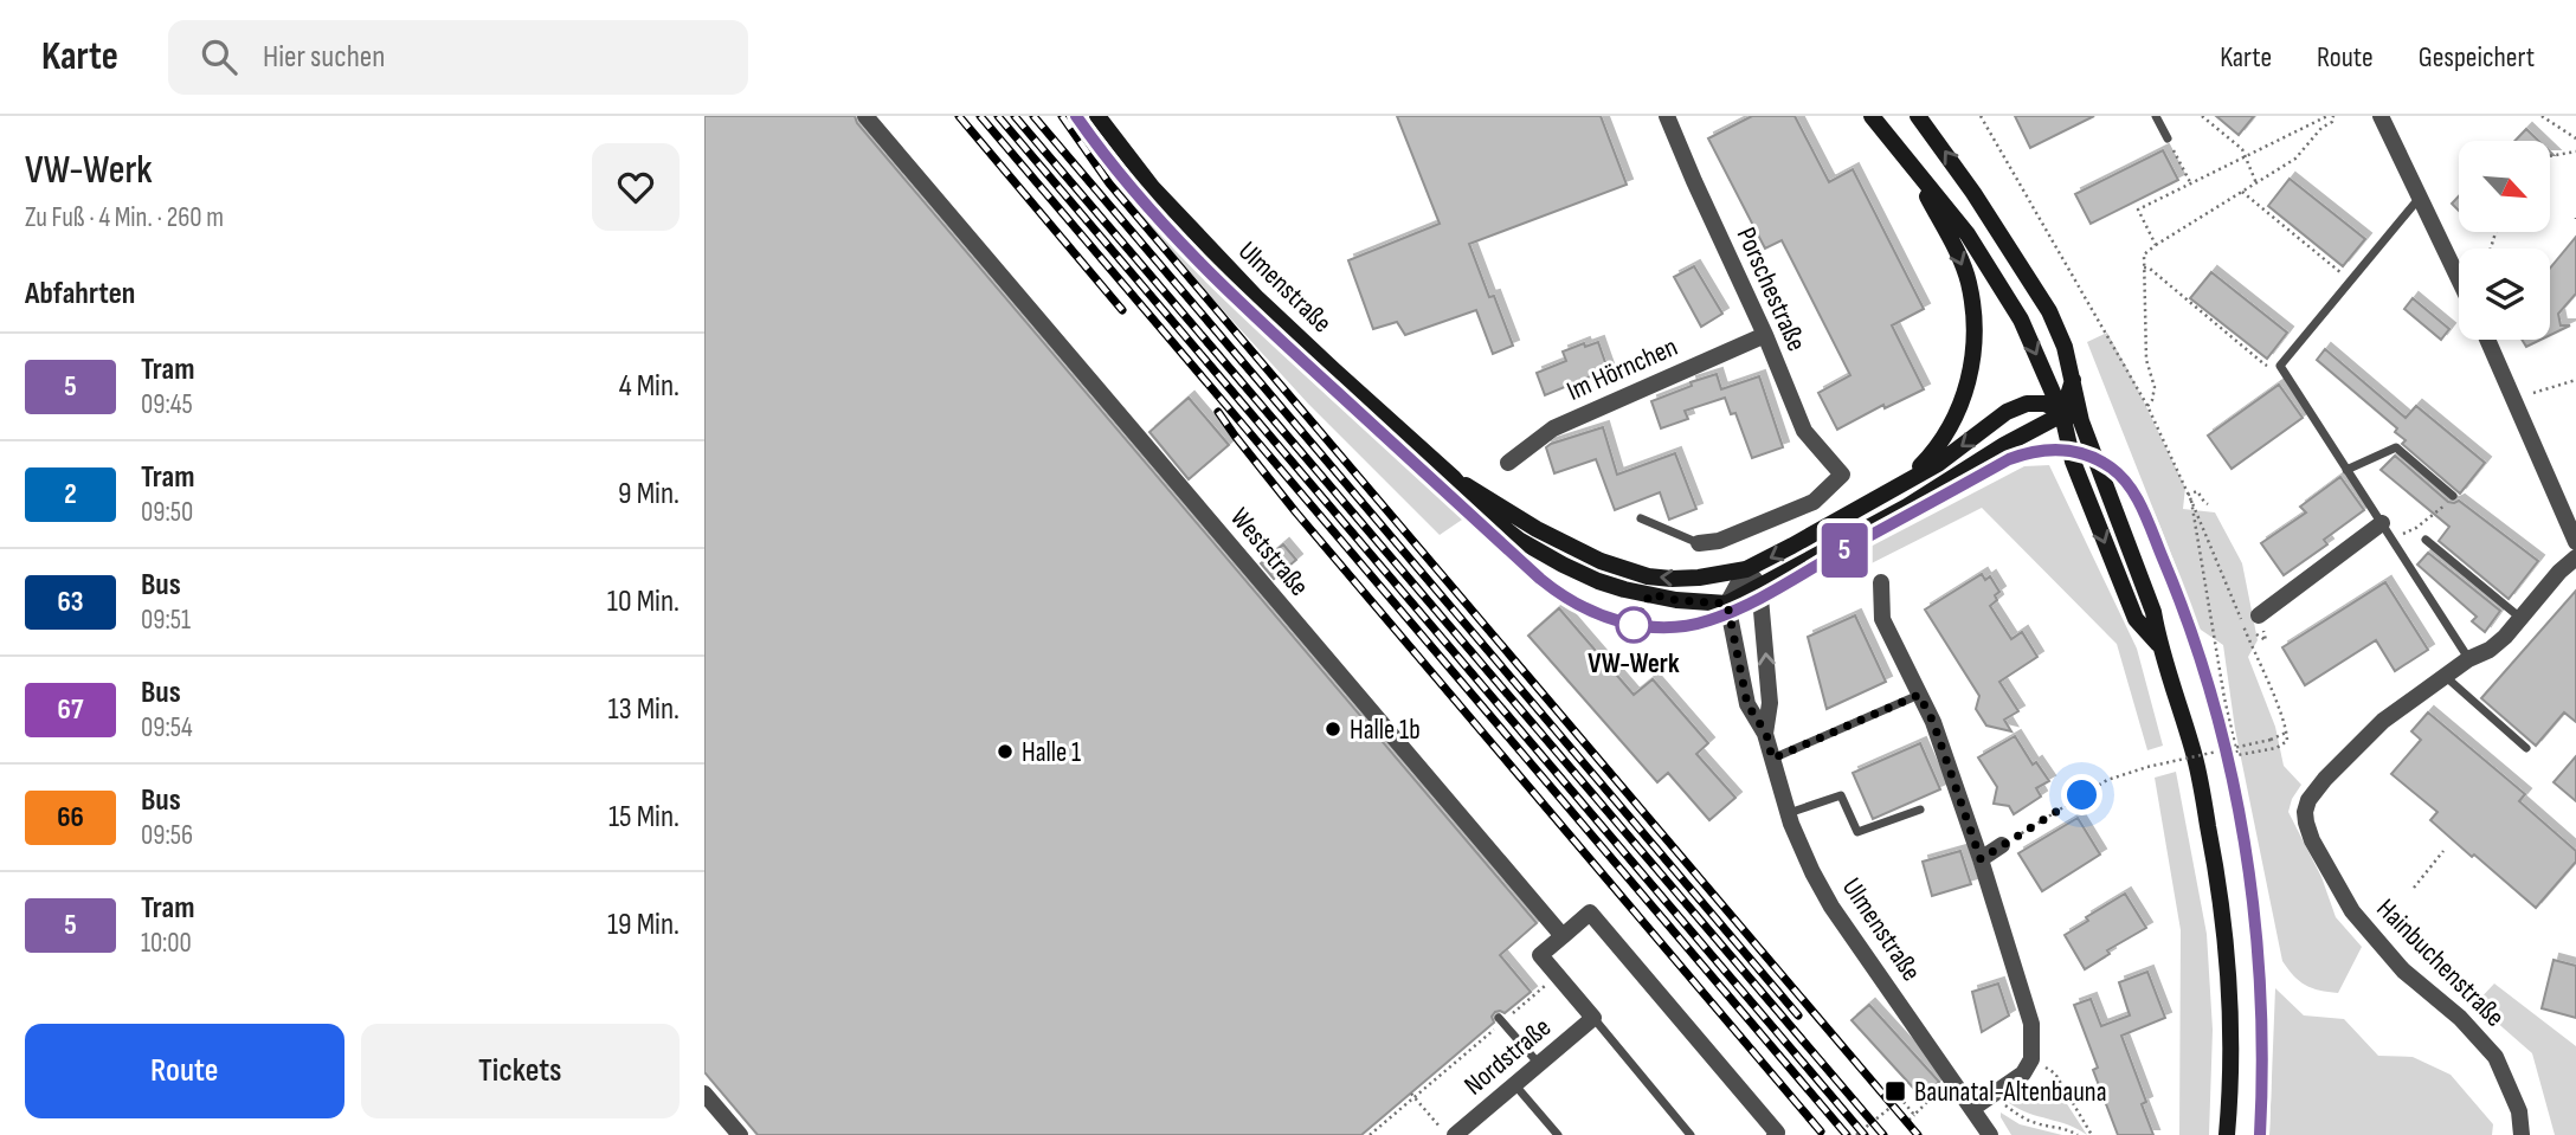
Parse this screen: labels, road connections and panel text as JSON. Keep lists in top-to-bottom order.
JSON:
{
  "streets": {
    "main road": ["Ulmenstraße"],
    "street": [
      "Porschestraße",
      "Im Hörnchen",
      "Weststraße",
      "Hainbuchenstraße",
      "Nordstraße"
    ]
  },
  "crossings": [
    ["Porschestraße", "Im Hörnchen"]
  ],
  "places": {
    "other": ["VW-Werk", "Halle 1b", "Halle 1"],
    "transit": ["Baunatal-Altenbauna"]
  },
  "lines": ["tram line 5"],
  "north": "bottom right",
  "page": {
    "header": "Karte",
    "search": "Hier suchen",
    "nav": ["Karte", "Route", "Gespeichert"],
    "heading": [
      ["VW-Werk", "Zu Fuß · 4 Min. · 260 m"],
      "Abfahrten"
    ],
    "on_map": "5",
    "list": [
      {
        "mark": "5",
        "name": "Tram",
        "note": "09:45",
        "value": "4 Min."
      },
      {
        "mark": "2",
        "name": "Tram",
        "note": "09:50",
        "value": "9 Min."
      },
      {
        "mark": "63",
        "name": "Bus",
        "note": "09:51",
        "value": "10 Min."
      },
      {
        "mark": "67",
        "name": "Bus",
        "note": "09:54",
        "value": "13 Min."
      },
      {
        "mark": "66",
        "name": "Bus",
        "note": "09:56",
        "value": "15 Min."
      },
      {
        "mark": "5",
        "name": "Tram",
        "note": "10:00",
        "value": "19 Min."
      }
    ],
    "buttons": ["Route", "Tickets"]
  }
}
